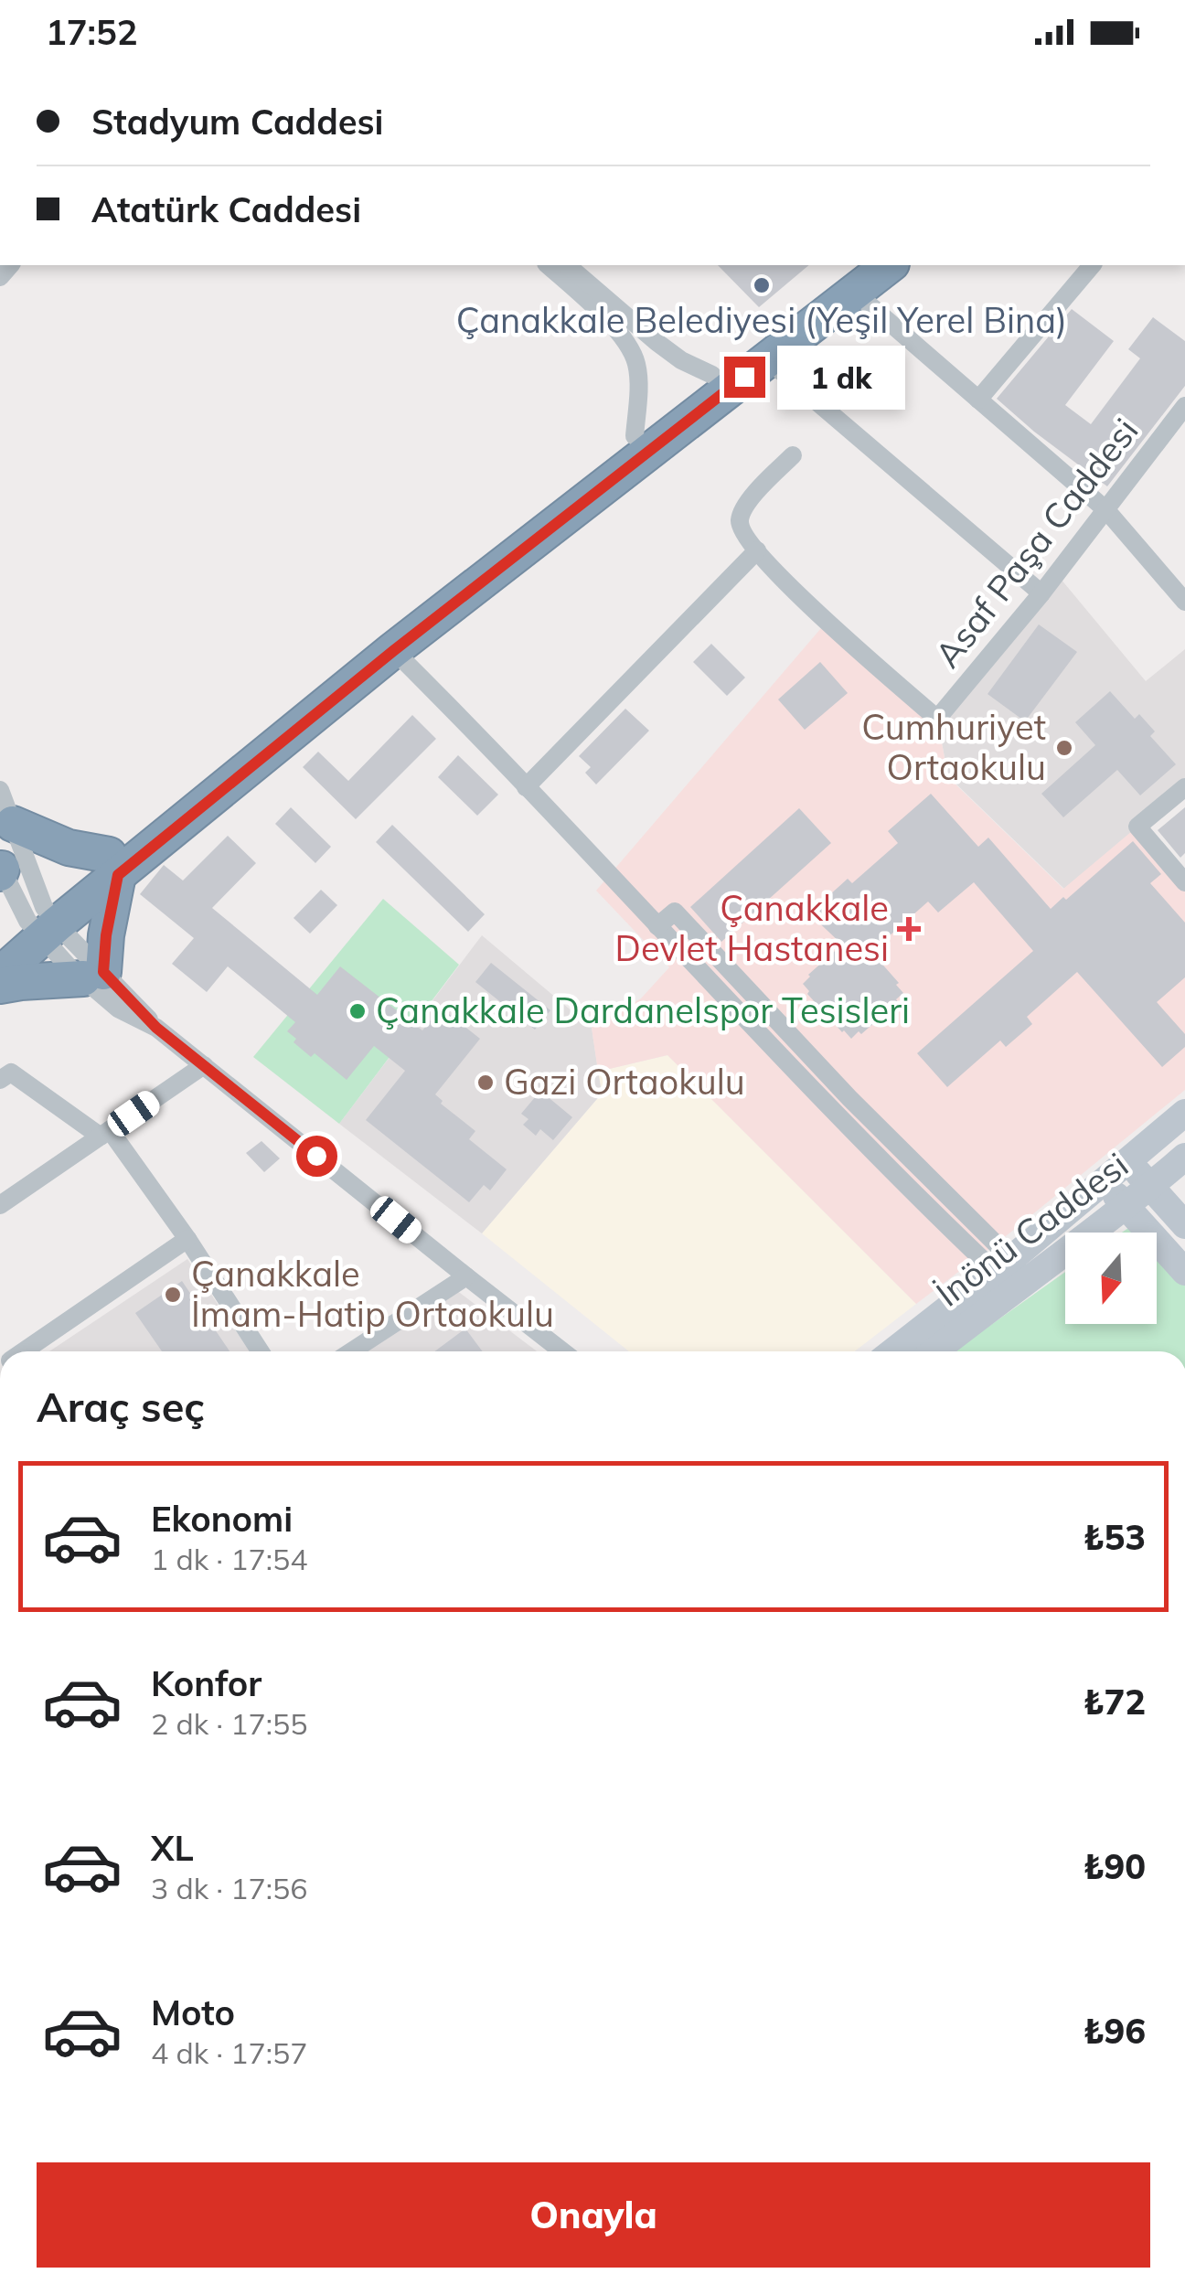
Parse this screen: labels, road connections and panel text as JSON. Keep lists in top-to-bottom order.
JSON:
{
  "streets": {
    "main road": ["İnönü Caddesi"],
    "street": ["Asaf Paşa Caddesi"]
  },
  "places": {
    "other": [
      "Çanakkale Belediyesi (Yeşil Yerel Bina)",
      "Cumhuriyet Ortaokulu",
      "Çanakkale Dardanelspor Tesisleri",
      "Gazi Ortaokulu",
      "Çanakkale İmam-Hatip Ortaokulu"
    ],
    "health": ["Çanakkale Devlet Hastanesi"]
  },
  "north": "bottom",
  "page": {
    "status": "17:52",
    "banner": ["Stadyum Caddesi", "Atatürk Caddesi"],
    "bubble": "1 dk",
    "heading": "Araç seç",
    "list": [
      {
        "name": "Ekonomi",
        "note": "1 dk · 17:54",
        "value": "₺53"
      },
      {
        "name": "Konfor",
        "note": "2 dk · 17:55",
        "value": "₺72"
      },
      {
        "name": "XL",
        "note": "3 dk · 17:56",
        "value": "₺90"
      },
      {
        "name": "Moto",
        "note": "4 dk · 17:57",
        "value": "₺96"
      }
    ],
    "buttons": "Onayla"
  }
}
